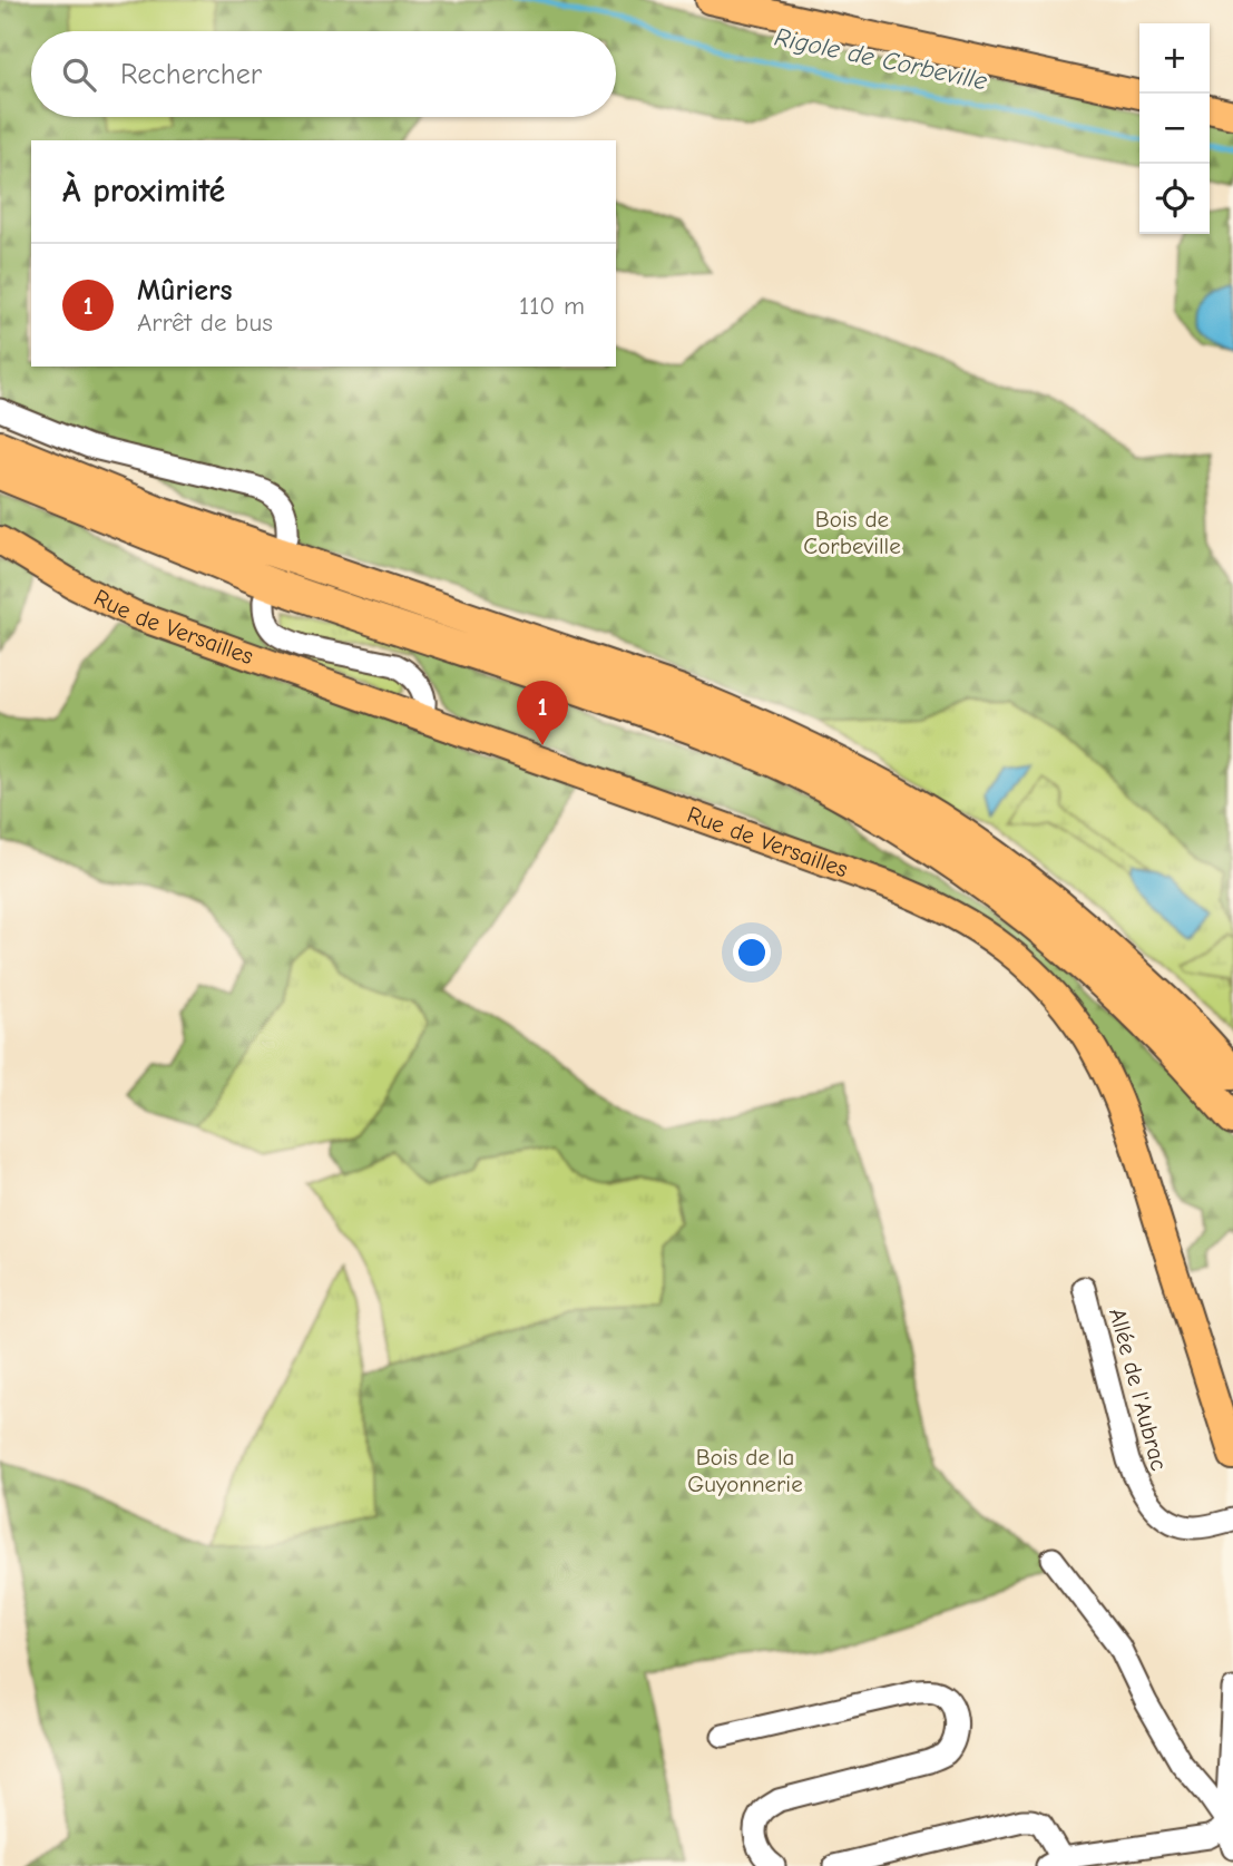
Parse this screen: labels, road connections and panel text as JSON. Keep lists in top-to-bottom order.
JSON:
{
  "streets": {
    "main road": ["Rue de Versailles"],
    "street": ["Allée de l'Aubrac"]
  },
  "water": ["Rigole de Corbeville"],
  "parks": ["Bois de Corbeville", "Bois de la Guyonnerie"],
  "page": {
    "map_buttons": ["+", "−"],
    "search": "Rechercher",
    "heading": "À proximité",
    "list": [
      {
        "mark": "1",
        "name": "Mûriers",
        "note": "Arrêt de bus",
        "value": "110 m"
      }
    ],
    "pins": "1"
  }
}
